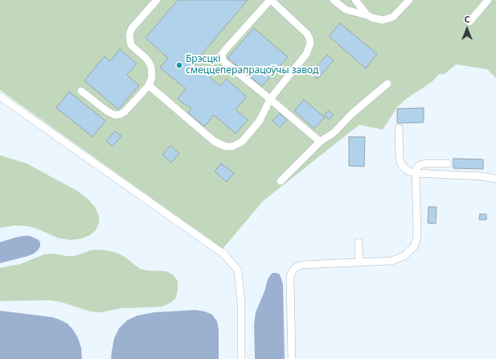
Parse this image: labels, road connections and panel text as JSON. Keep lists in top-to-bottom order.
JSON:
{
  "places": ["Брэсцкі смеццеперапрацоўчы завод"],
  "north": "top"
}
